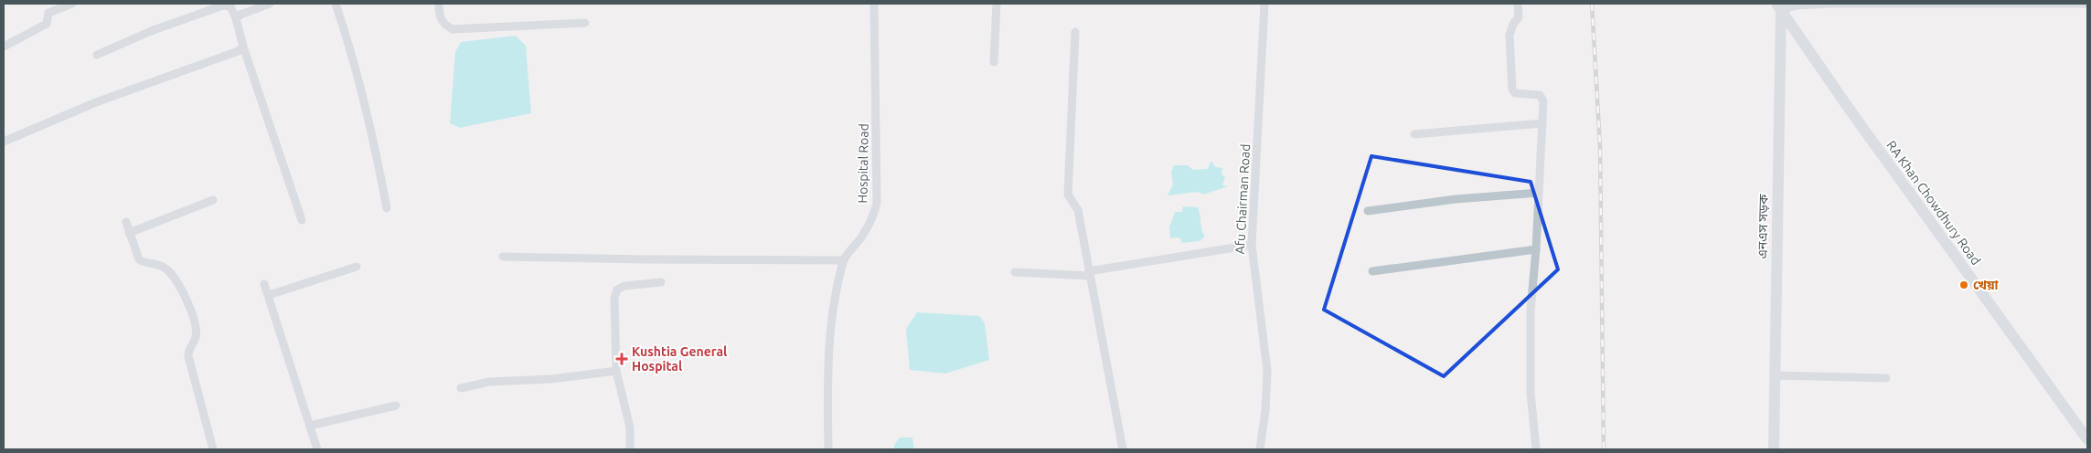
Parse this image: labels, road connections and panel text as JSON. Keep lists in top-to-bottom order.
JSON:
{
  "streets": {
    "street": [
      "Hospital Road",
      "Afu Chairman Road",
      "RA Khan Chowdhury Road",
      "এনএস সড়ক"
    ]
  },
  "crossings": [
    ["RA Khan Chowdhury Road", "এনএস সড়ক"]
  ],
  "places": {
    "other": ["খেয়া"],
    "health": ["Kushtia General Hospital"]
  }
}
